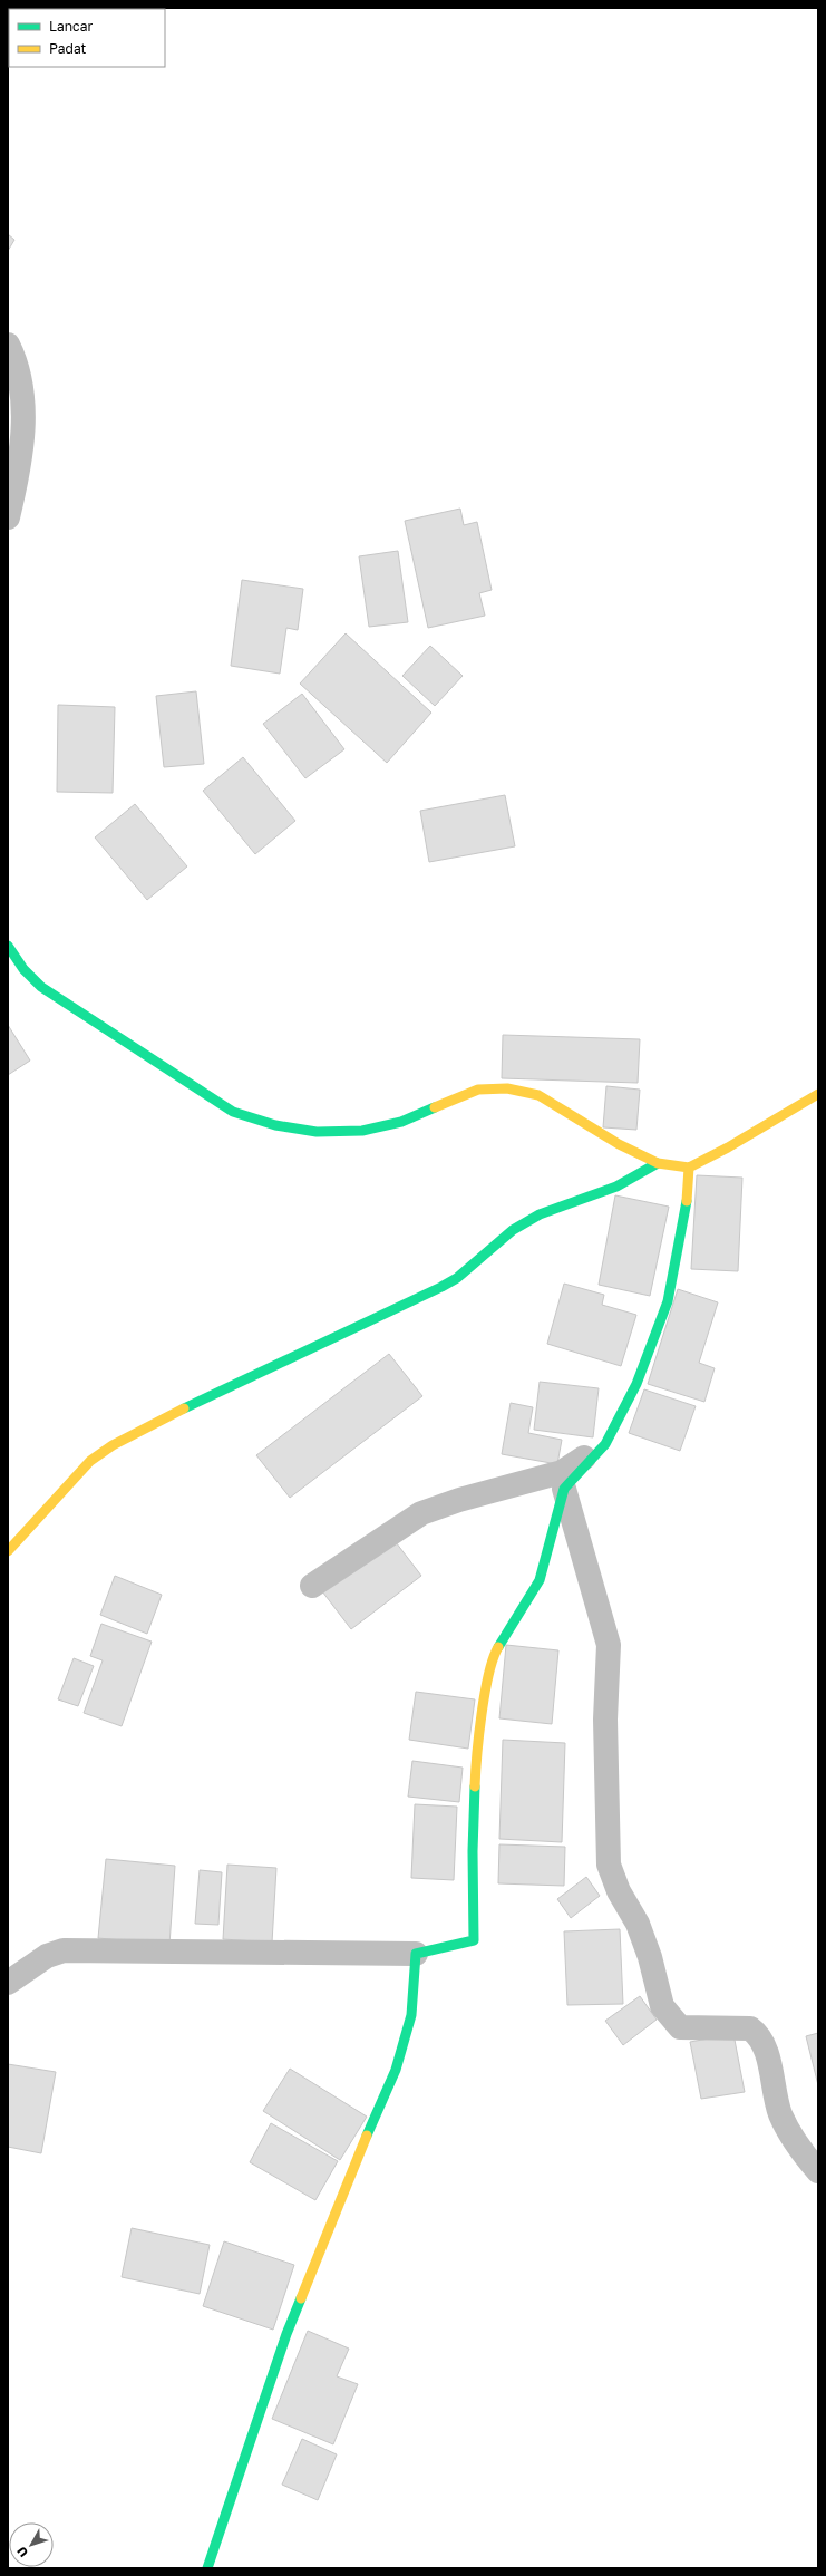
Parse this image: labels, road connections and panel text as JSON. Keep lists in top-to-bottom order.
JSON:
{
  "legend": ["Lancar", "Padat"],
  "north": "bottom left"
}
